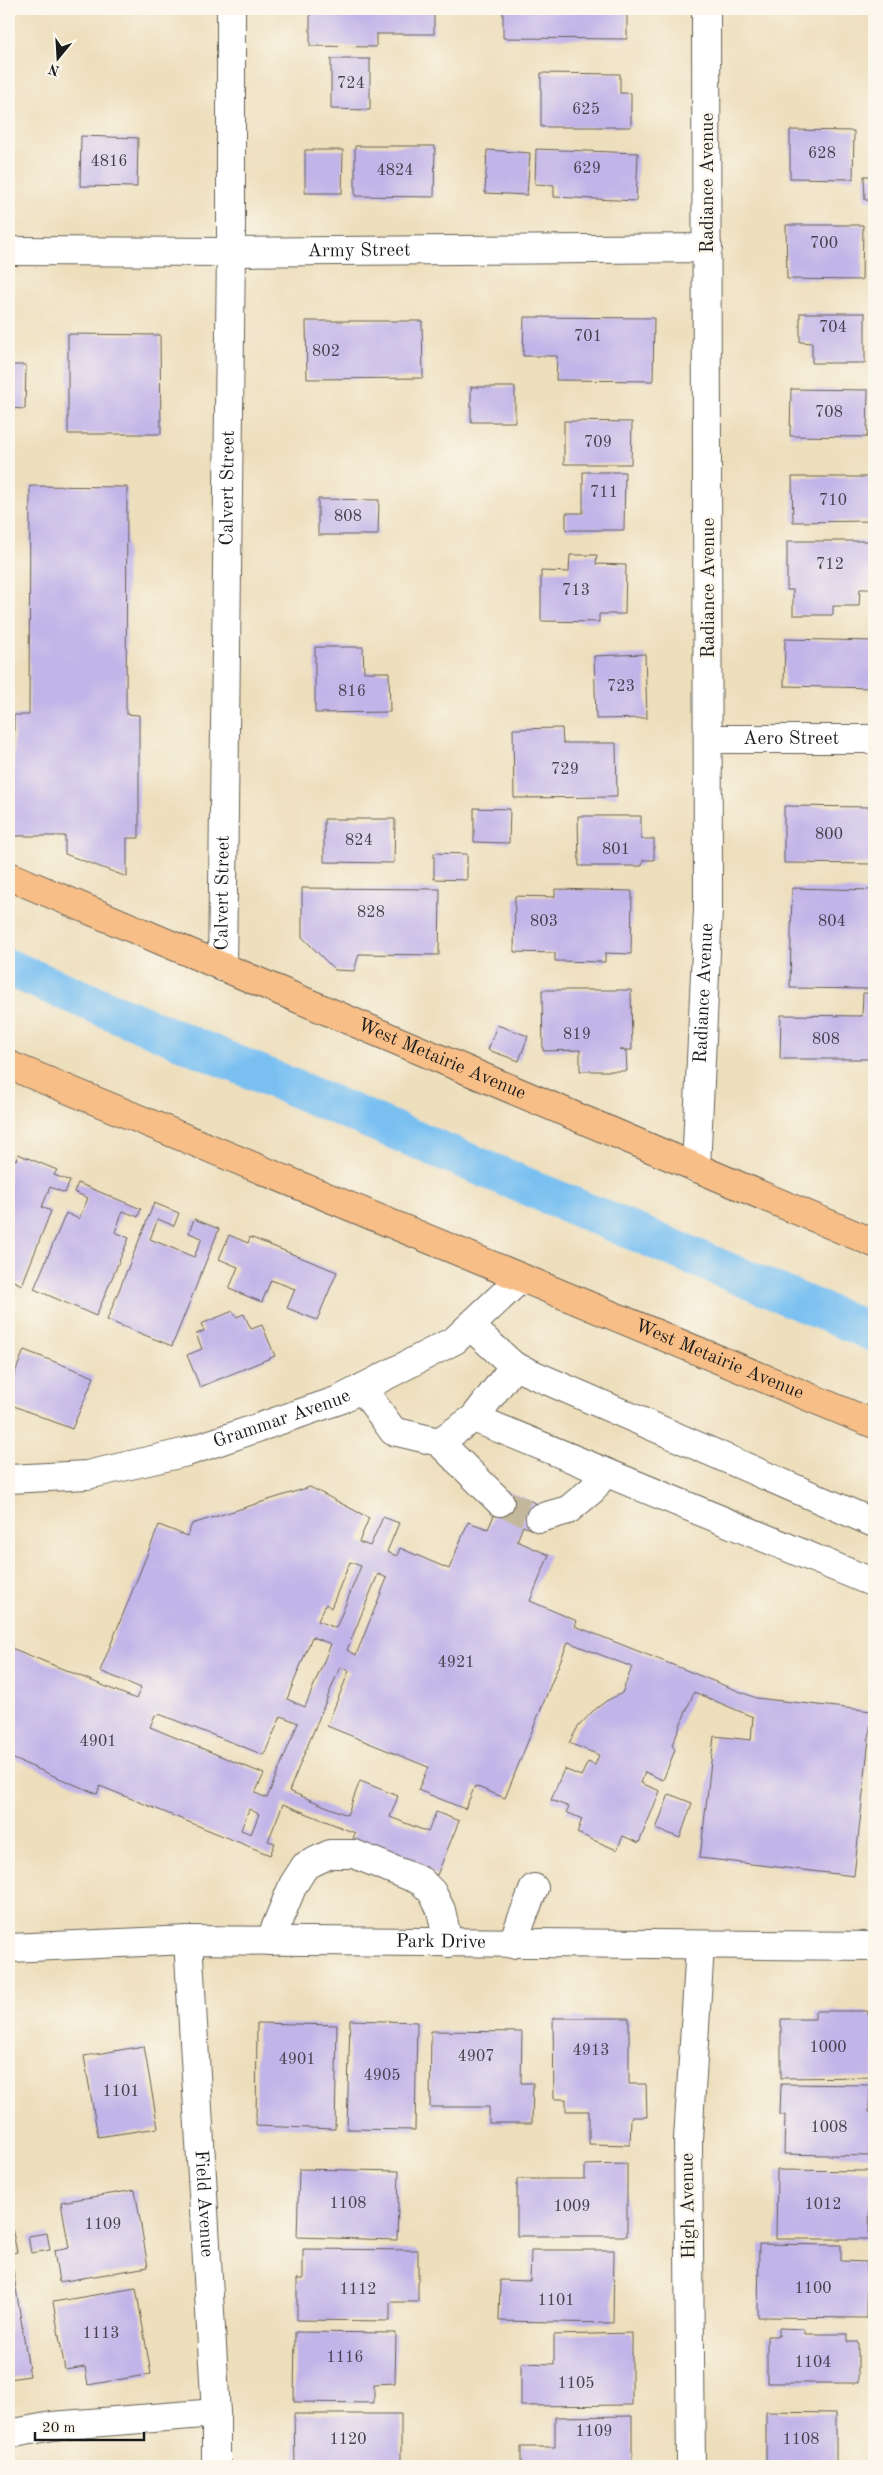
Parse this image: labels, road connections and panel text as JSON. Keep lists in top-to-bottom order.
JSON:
{
  "streets": {
    "main road": ["West Metairie Avenue"],
    "street": [
      "Radiance Avenue",
      "Army Street",
      "Calvert Street",
      "Aero Street",
      "Grammar Avenue",
      "Park Drive",
      "Field Avenue",
      "High Avenue"
    ]
  },
  "crossings": [
    ["Radiance Avenue", "Army Street"],
    ["Radiance Avenue", "Aero Street"],
    ["Radiance Avenue", "West Metairie Avenue"],
    ["Army Street", "Calvert Street"],
    ["Calvert Street", "West Metairie Avenue"],
    ["West Metairie Avenue", "Grammar Avenue"],
    ["Park Drive", "Field Avenue"],
    ["Park Drive", "High Avenue"]
  ],
  "house_numbers": [
    "724",
    "625",
    "628",
    "4816",
    "629",
    "4824",
    "700",
    "704",
    "701",
    "802",
    "708",
    "709",
    "711",
    "710",
    "808",
    "712",
    "713",
    "723",
    "816",
    "729",
    "800",
    "824",
    "801",
    "828",
    "803",
    "804",
    "819",
    "808",
    "4921",
    "4901",
    "1000",
    "4913",
    "4907",
    "4901",
    "4905",
    "1101",
    "1008",
    "1108",
    "1012",
    "1009",
    "1109",
    "1100",
    "1112",
    "1101",
    "1113",
    "1116",
    "1104",
    "1105",
    "1109",
    "1120",
    "1108"
  ],
  "scale_bar": "20 m",
  "north": "bottom"
}
